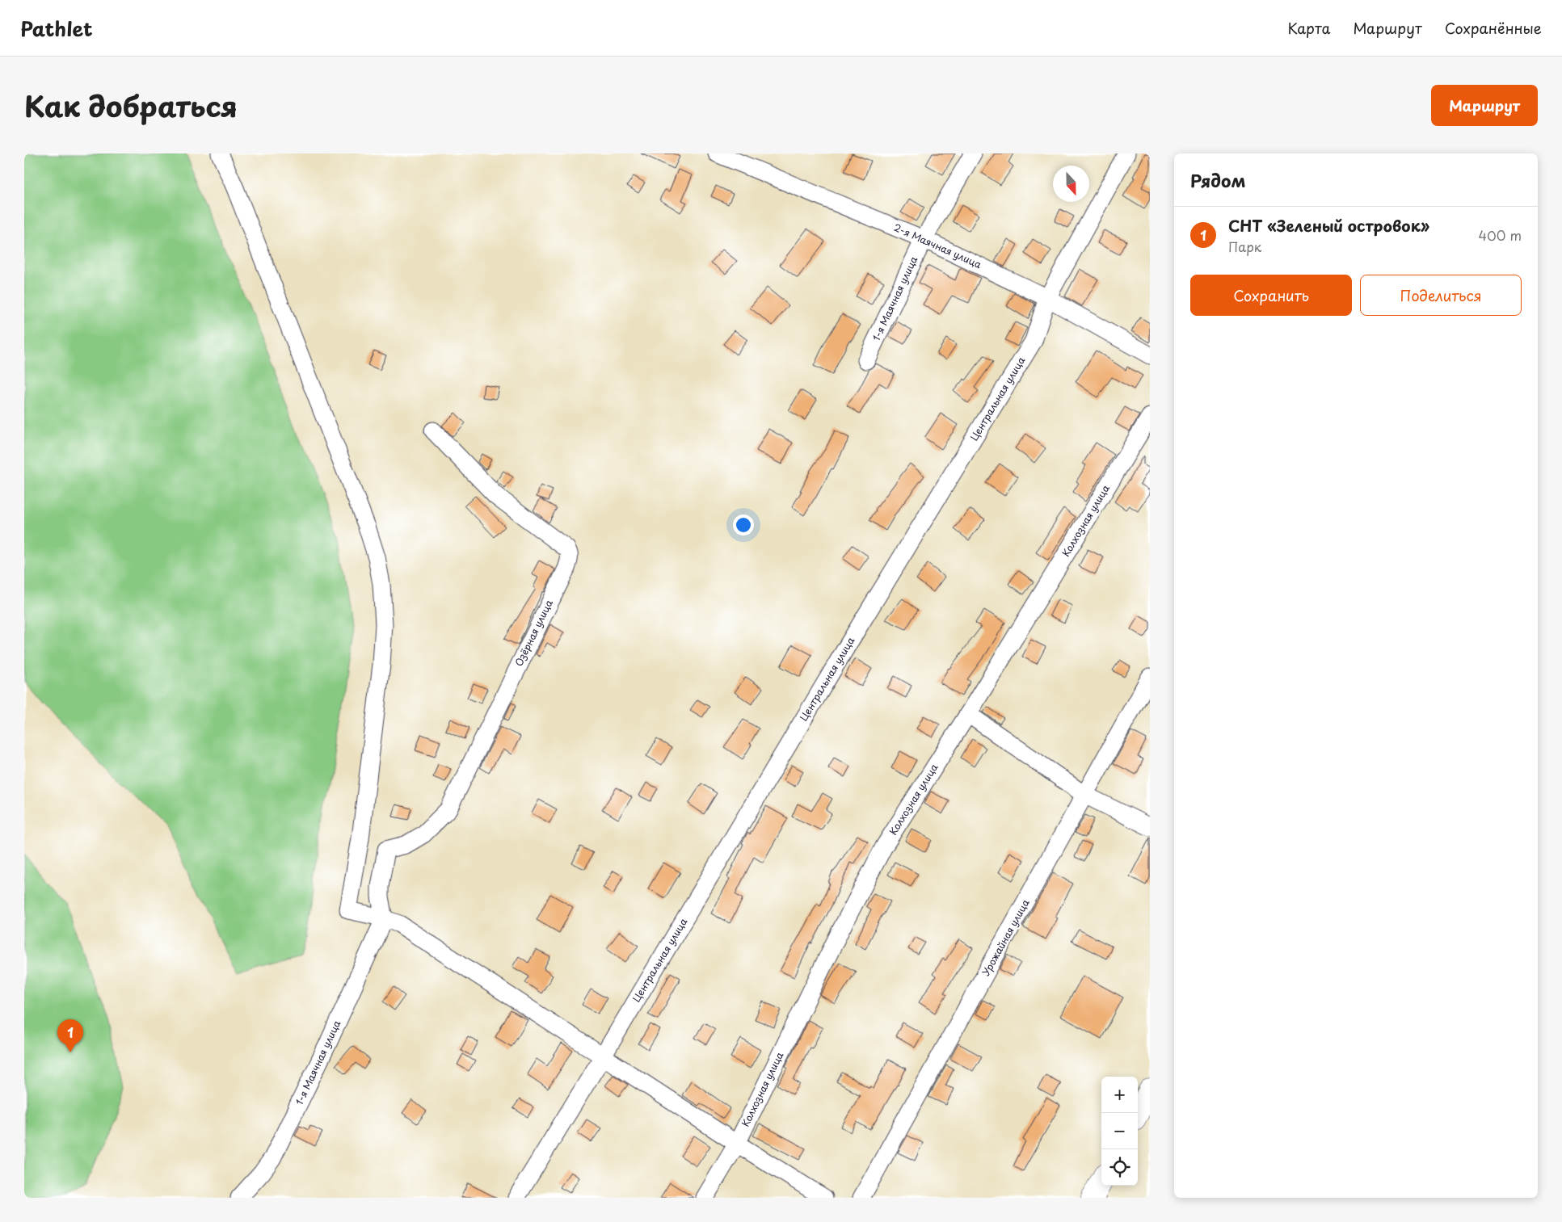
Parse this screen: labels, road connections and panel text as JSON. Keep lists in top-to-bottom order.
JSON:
{
  "streets": {
    "street": [
      "2-я Маячная улица",
      "1-я Маячная улица",
      "Центральная улица",
      "Колхозная улица",
      "Озёрная улица",
      "Урожайная улица"
    ]
  },
  "crossings": [
    ["2-я Маячная улица", "1-я Маячная улица"],
    ["2-я Маячная улица", "Центральная улица"],
    ["1-я Маячная улица", "Озёрная улица"]
  ],
  "north": "bottom",
  "page": {
    "header": "Pathlet",
    "nav": ["Карта", "Маршрут", "Сохранённые"],
    "title": "Как добраться",
    "buttons": [
      "Маршрут",
      ["Сохранить", "Поделиться"]
    ],
    "heading": "Рядом",
    "list": [
      {
        "mark": "1",
        "name": "СНТ «Зеленый островок»",
        "note": "Парк",
        "value": "400 m"
      }
    ],
    "pins": "1",
    "map_buttons": ["+", "−"]
  }
}
